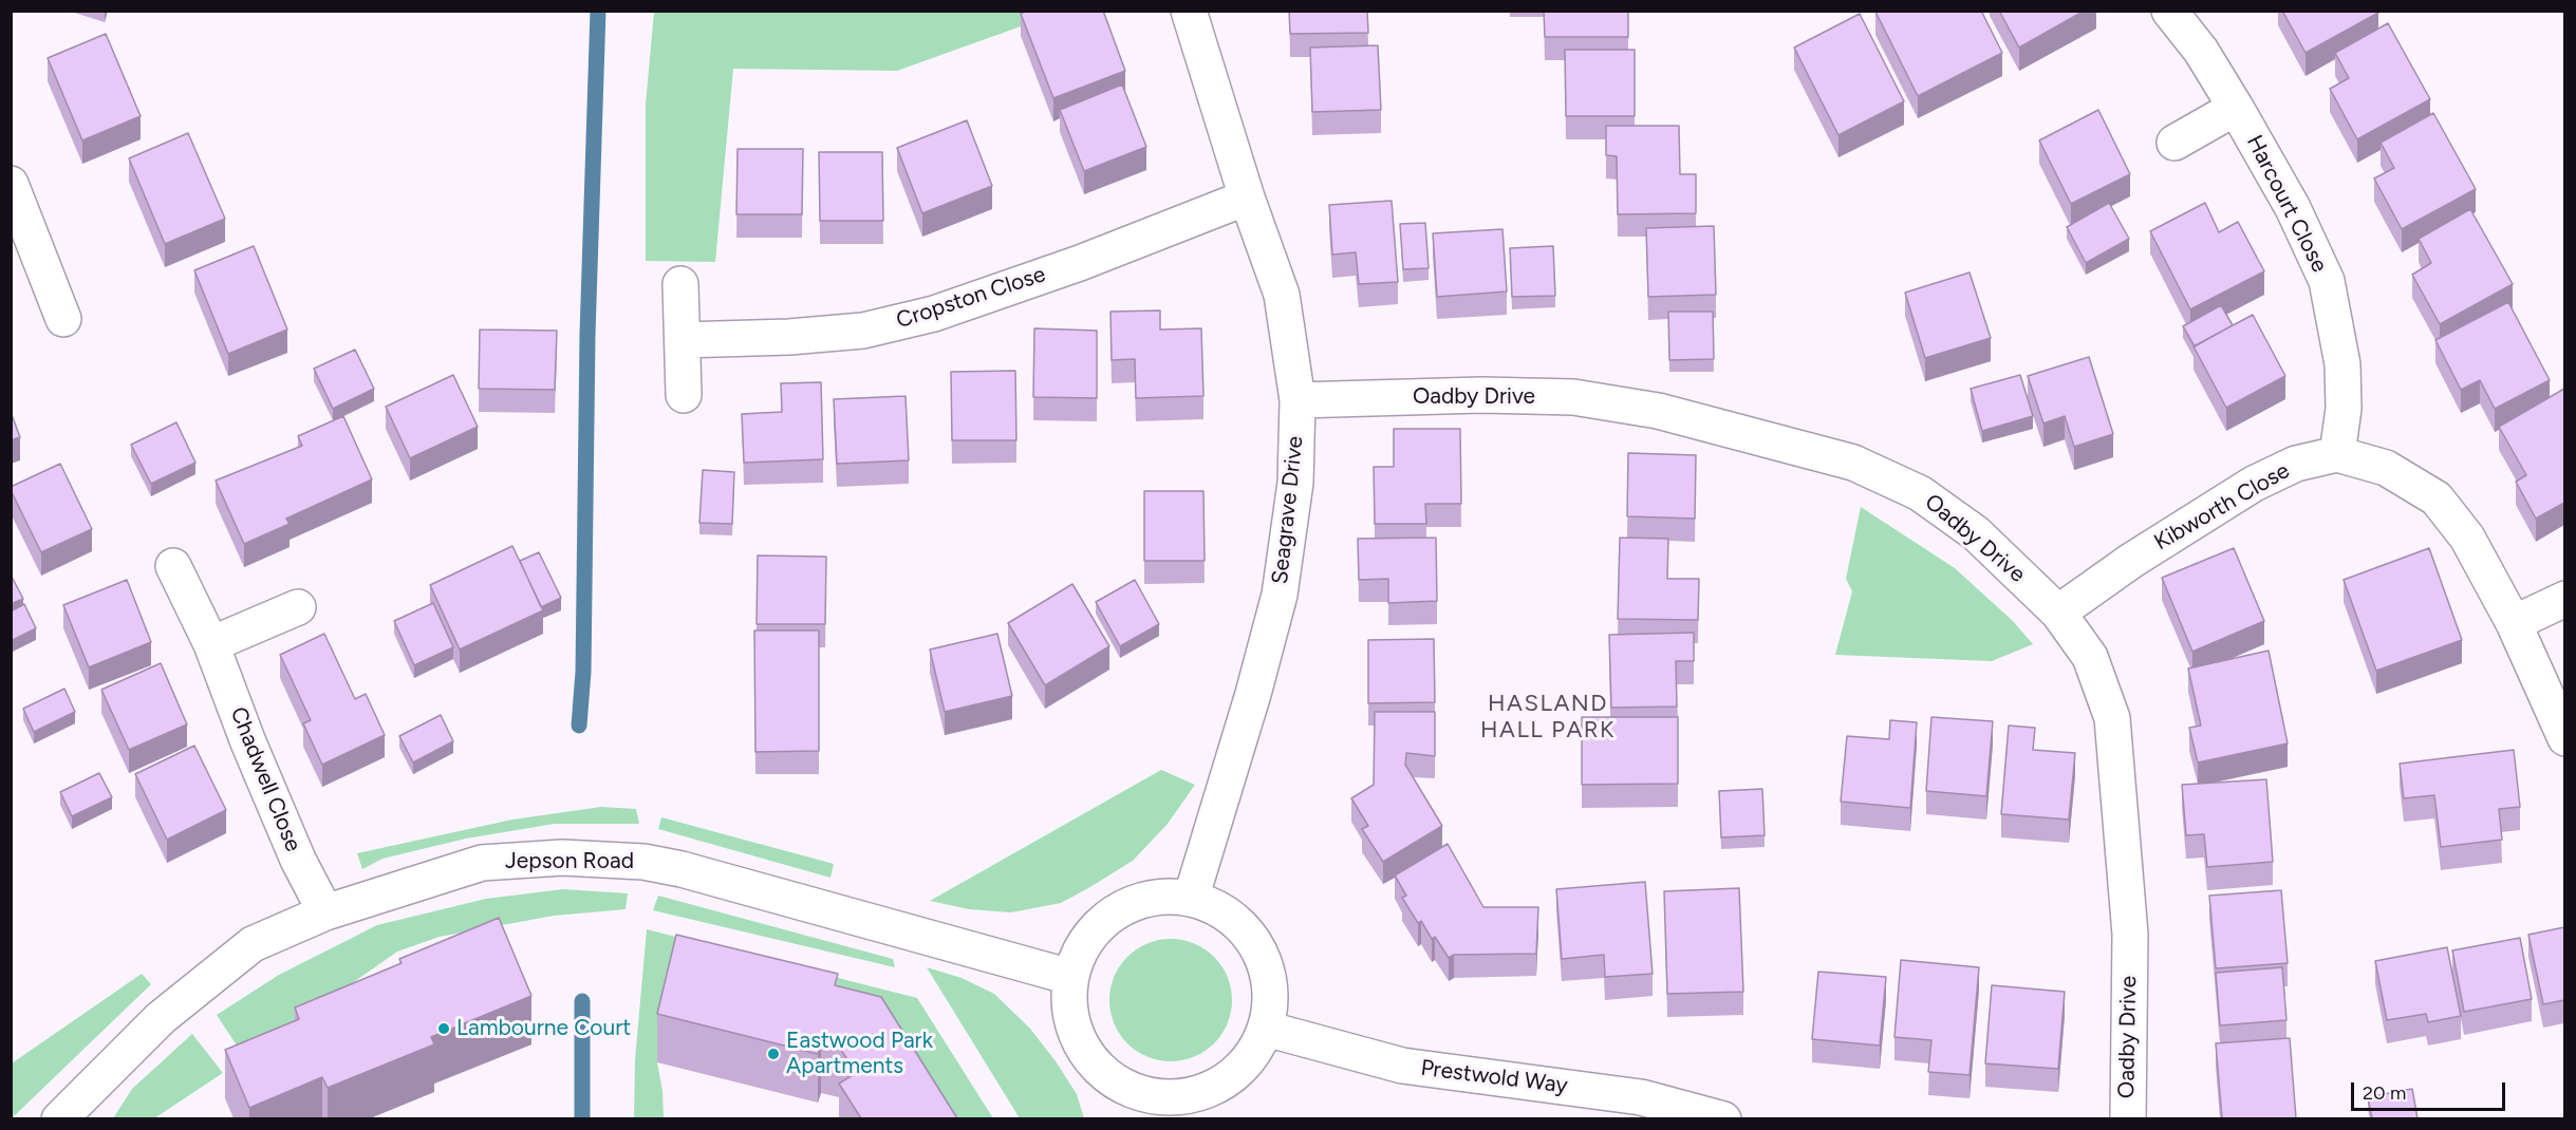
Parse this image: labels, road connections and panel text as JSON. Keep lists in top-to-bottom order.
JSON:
{
  "streets": {
    "street": [
      "Harcourt Close",
      "Cropston Close",
      "Oadby Drive",
      "Kibworth Close",
      "Seagrave Drive",
      "Chadwell Close",
      "Jepson Road",
      "Prestwold Way"
    ]
  },
  "crossings": [
    ["Harcourt Close", "Kibworth Close"],
    ["Cropston Close", "Seagrave Drive"],
    ["Oadby Drive", "Kibworth Close"],
    ["Oadby Drive", "Seagrave Drive"],
    ["Seagrave Drive", "Jepson Road"],
    ["Seagrave Drive", "Prestwold Way"],
    ["Chadwell Close", "Jepson Road"],
    ["Jepson Road", "Prestwold Way"]
  ],
  "districts": ["HASLAND HALL PARK"],
  "places": ["Lambourne Court", "Eastwood Park Apartments"],
  "scale_bar": "20 m"
}
